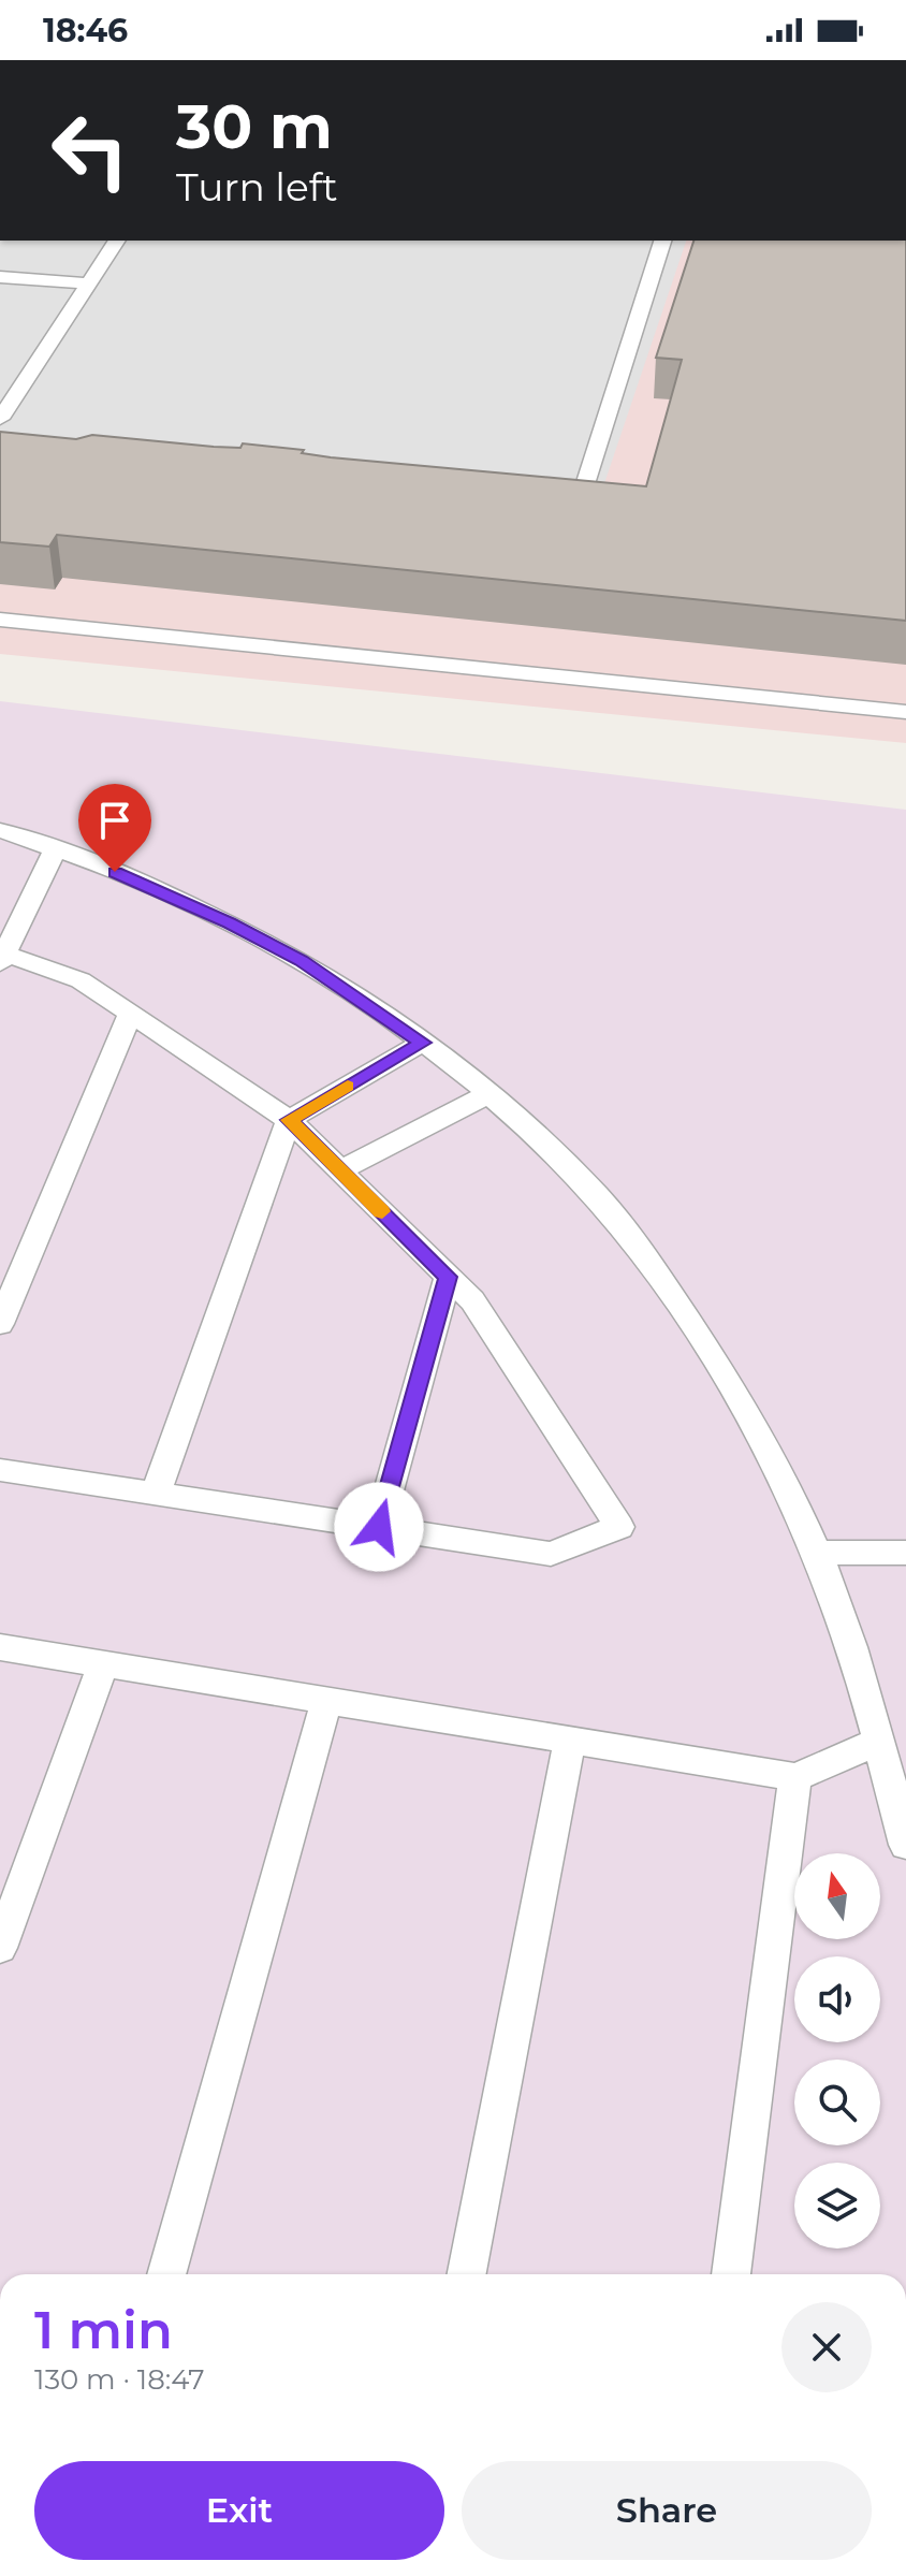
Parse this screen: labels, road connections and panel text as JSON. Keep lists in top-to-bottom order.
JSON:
{
  "north": "top",
  "page": {
    "status": "18:46",
    "turn": ["30 m", "Turn left"],
    "heading": ["1 min", "130 m · 18:47"],
    "buttons": ["Exit", "Share"]
  }
}
